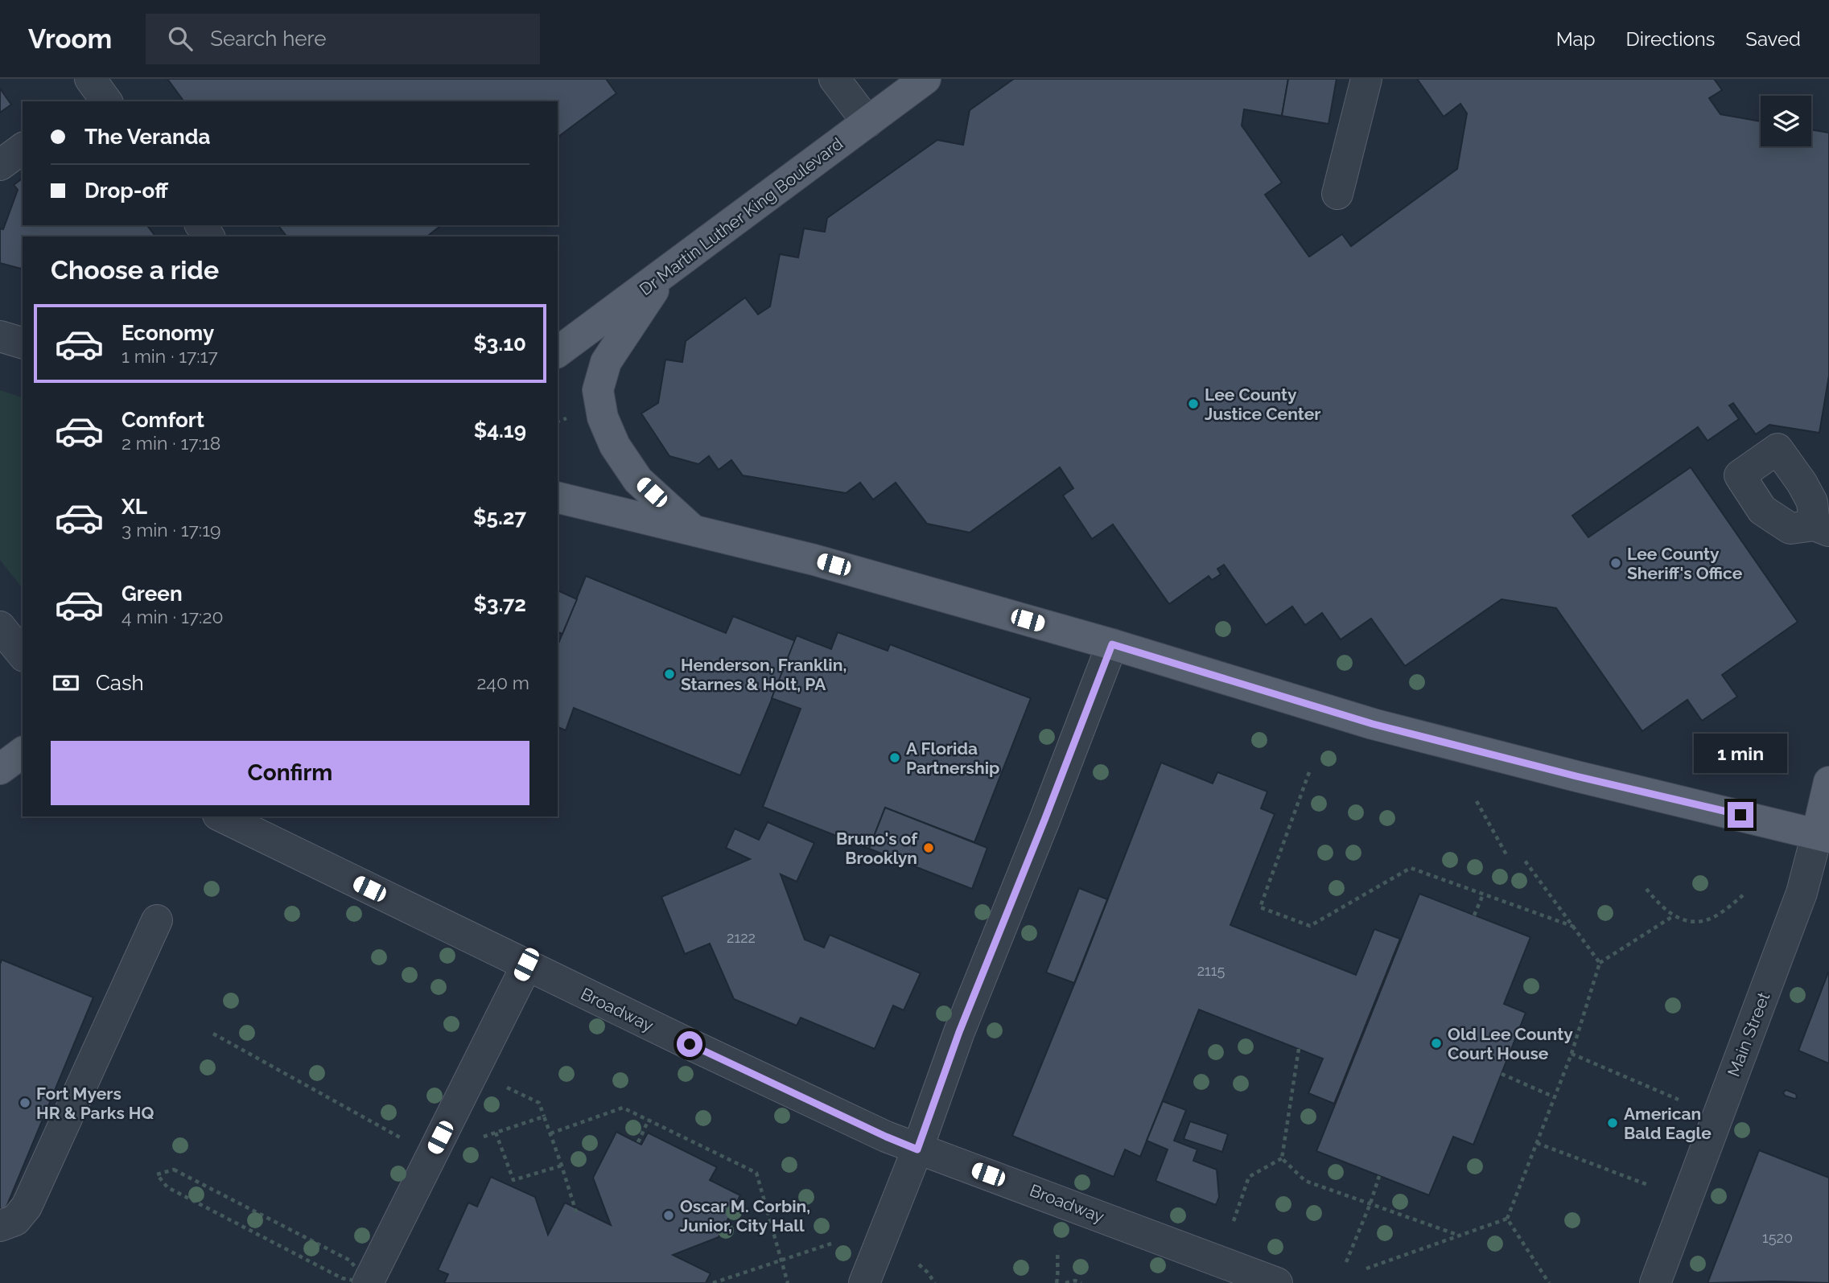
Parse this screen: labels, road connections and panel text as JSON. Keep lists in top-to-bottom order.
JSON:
{
  "streets": {
    "main road": ["Dr Martin Luther King Boulevard", "Main Street"],
    "street": ["Broadway"]
  },
  "places": [
    "Lee County Justice Center",
    "Lee County Sheriff's Office",
    "Henderson, Franklin, Starnes & Holt, PA",
    "A Florida Partnership",
    "Bruno's of Brooklyn",
    "Old Lee County Court House",
    "Fort Myers HR & Parks HQ",
    "American Bald Eagle",
    "Oscar M. Corbin, Junior, City Hall"
  ],
  "house_numbers": ["2122", "2115", "1520"],
  "page": {
    "header": "Vroom",
    "search": "Search here",
    "nav": ["Map", "Directions", "Saved"],
    "banner": ["The Veranda", "Drop-off"],
    "heading": "Choose a ride",
    "list": [
      {
        "name": "Economy",
        "note": "1 min · 17:17",
        "value": "$3.10"
      },
      {
        "name": "Comfort",
        "note": "2 min · 17:18",
        "value": "$4.19"
      },
      {
        "name": "XL",
        "note": "3 min · 17:19",
        "value": "$5.27"
      },
      {
        "name": "Green",
        "note": "4 min · 17:20",
        "value": "$3.72"
      }
    ],
    "pay": ["Cash", "240 m"],
    "buttons": "Confirm",
    "bubble": "1 min"
  }
}
